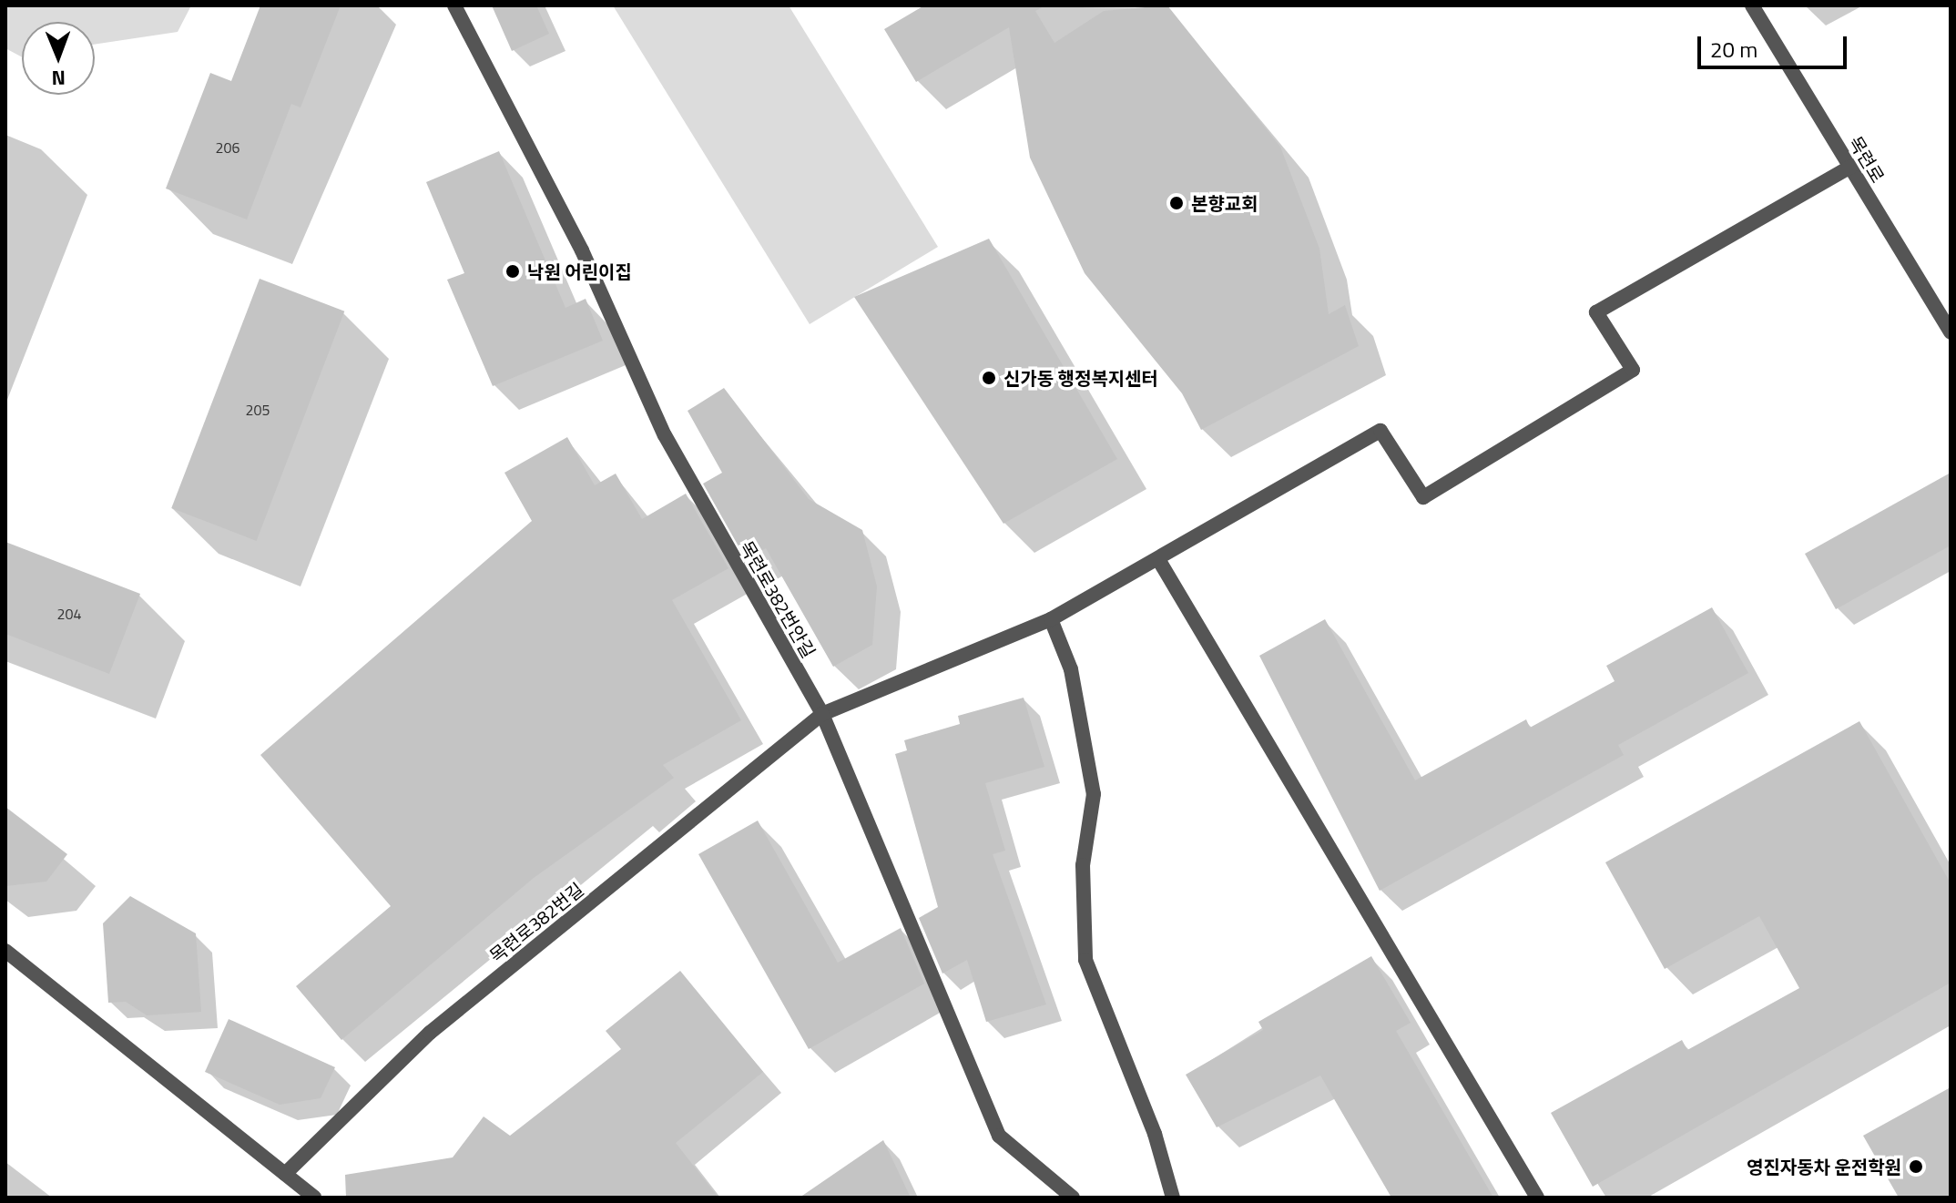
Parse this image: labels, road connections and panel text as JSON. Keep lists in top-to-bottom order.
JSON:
{
  "streets": {
    "street": ["목련로", "목련로382번안길", "목련로382번길"]
  },
  "crossings": [
    ["목련로", "목련로382번길"],
    ["목련로382번안길", "목련로382번길"]
  ],
  "places": [
    "본향교회",
    "낙원 어린이집",
    "신가동 행정복지센터",
    "영진자동차 운전학원"
  ],
  "house_numbers": ["206", "205", "204"],
  "scale_bar": "20 m",
  "north": "bottom"
}
